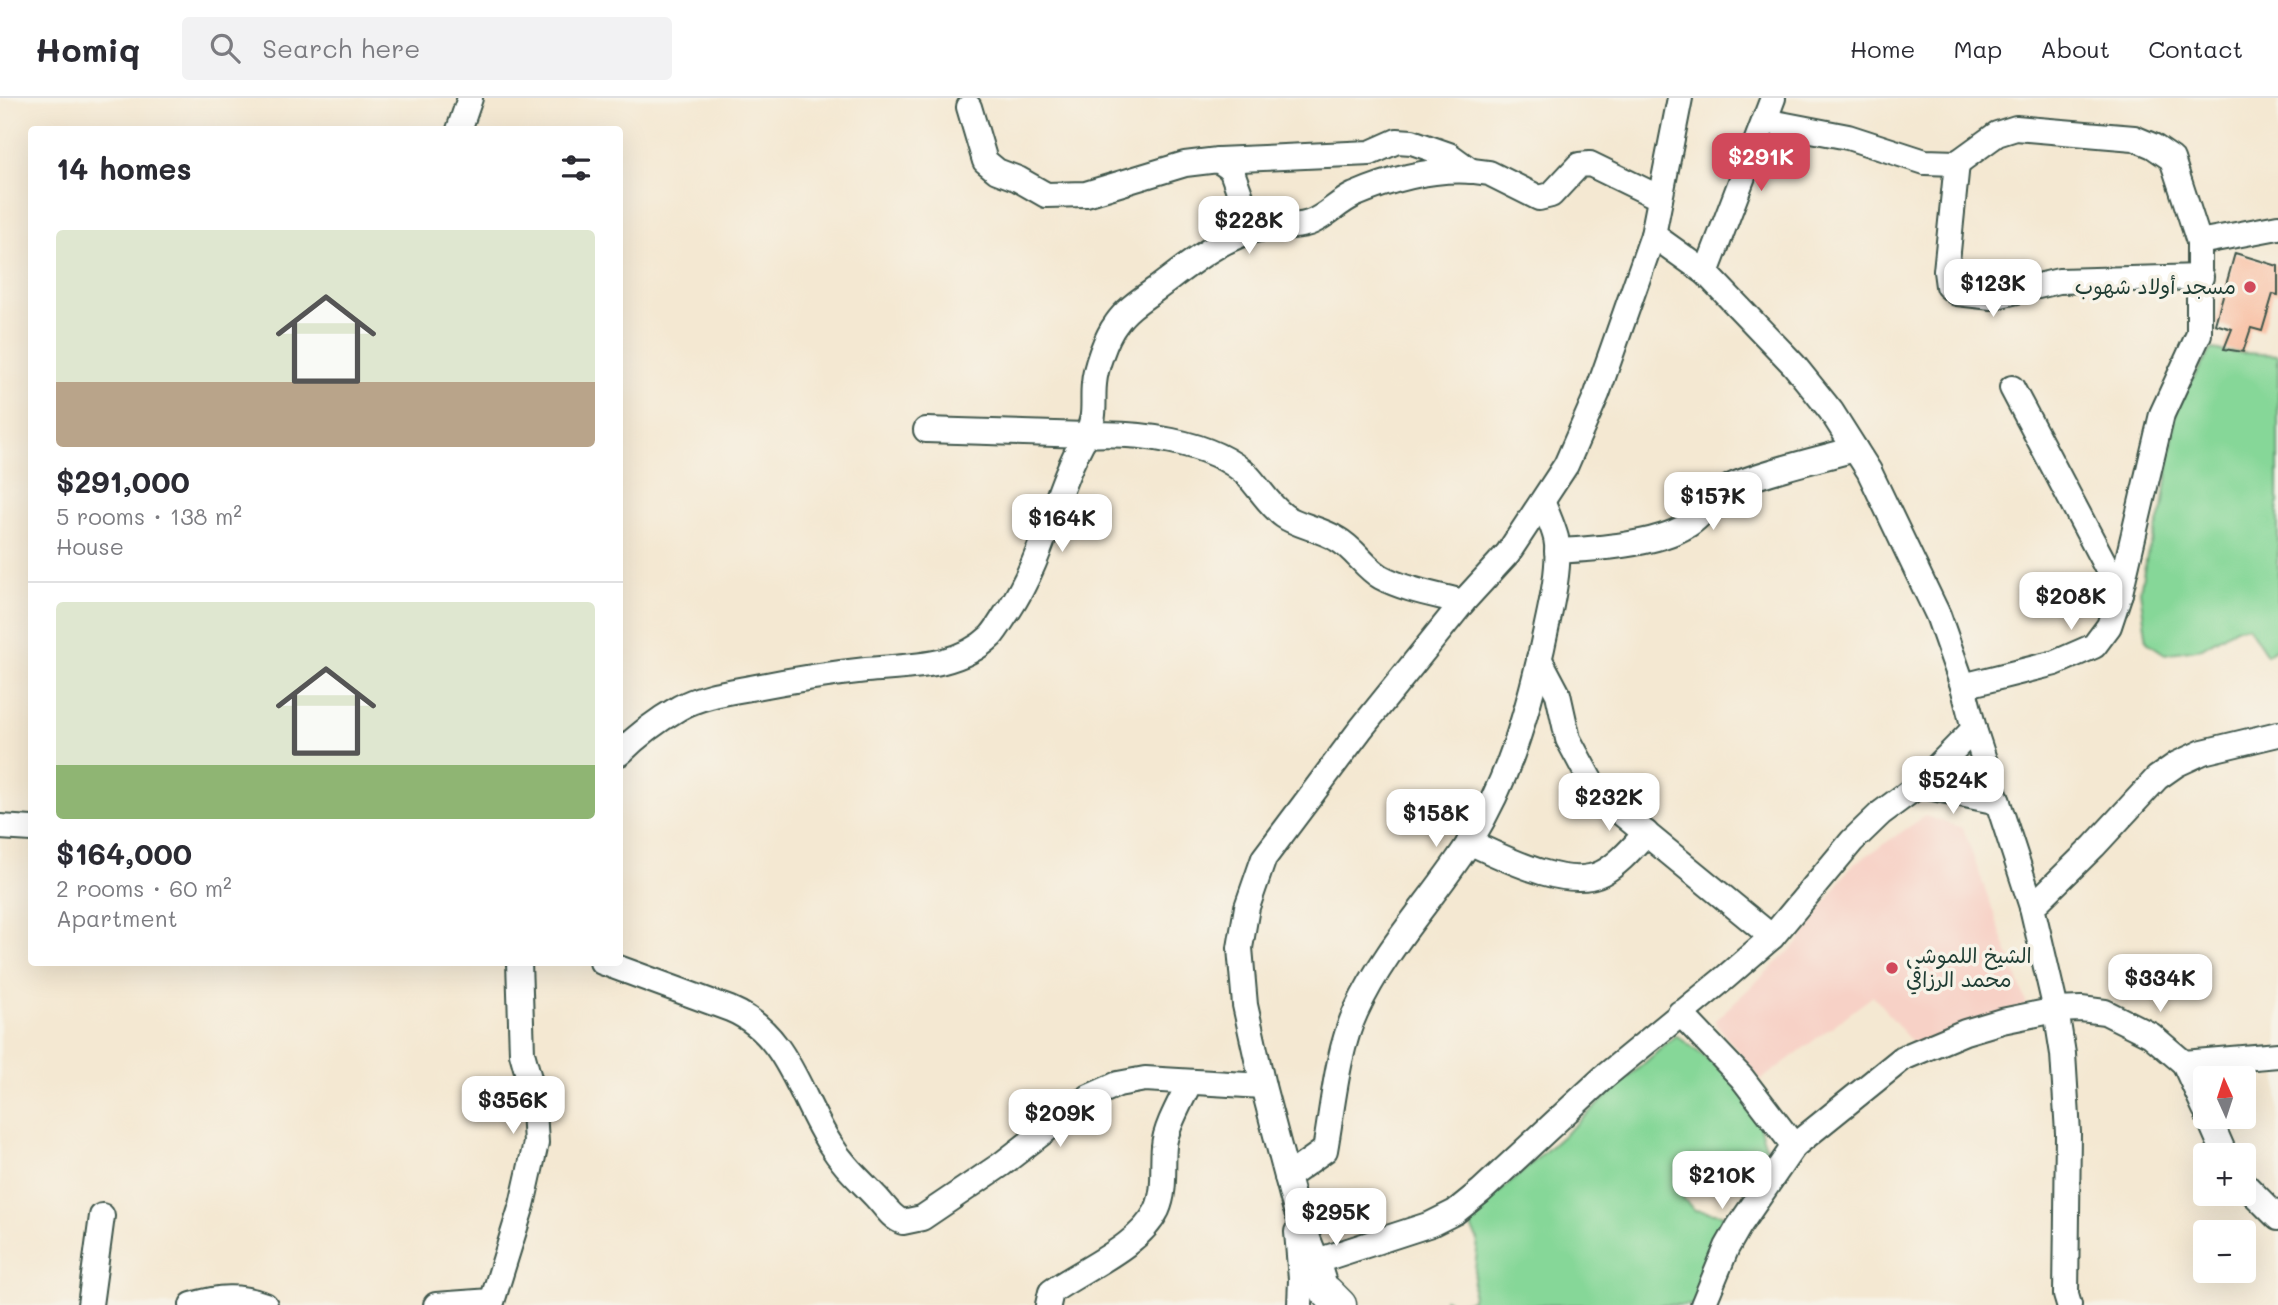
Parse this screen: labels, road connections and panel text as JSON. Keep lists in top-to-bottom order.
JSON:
{
  "places": ["مسجد أولاد شهوب", "الشيخ اللموشي محمد الرزاقي"],
  "north": "top",
  "page": {
    "header": "Homiq",
    "search": "Search here",
    "nav": [
      "Home",
      "Map",
      "About",
      "Contact"
    ],
    "heading": "14 homes",
    "price": [
      "$291K",
      "$228K",
      "$123K",
      "$157K",
      "$164K",
      "$208K",
      "$524K",
      "$232K",
      "$158K",
      "$334K",
      "$356K",
      "$209K",
      "$210K",
      "$295K"
    ],
    "list": [
      {
        "name": "$291,000",
        "note": "5 rooms · 138 m² · House"
      },
      {
        "name": "$164,000",
        "note": "2 rooms · 60 m² · Apartment"
      }
    ],
    "map_buttons": ["+", "−"]
  }
}
